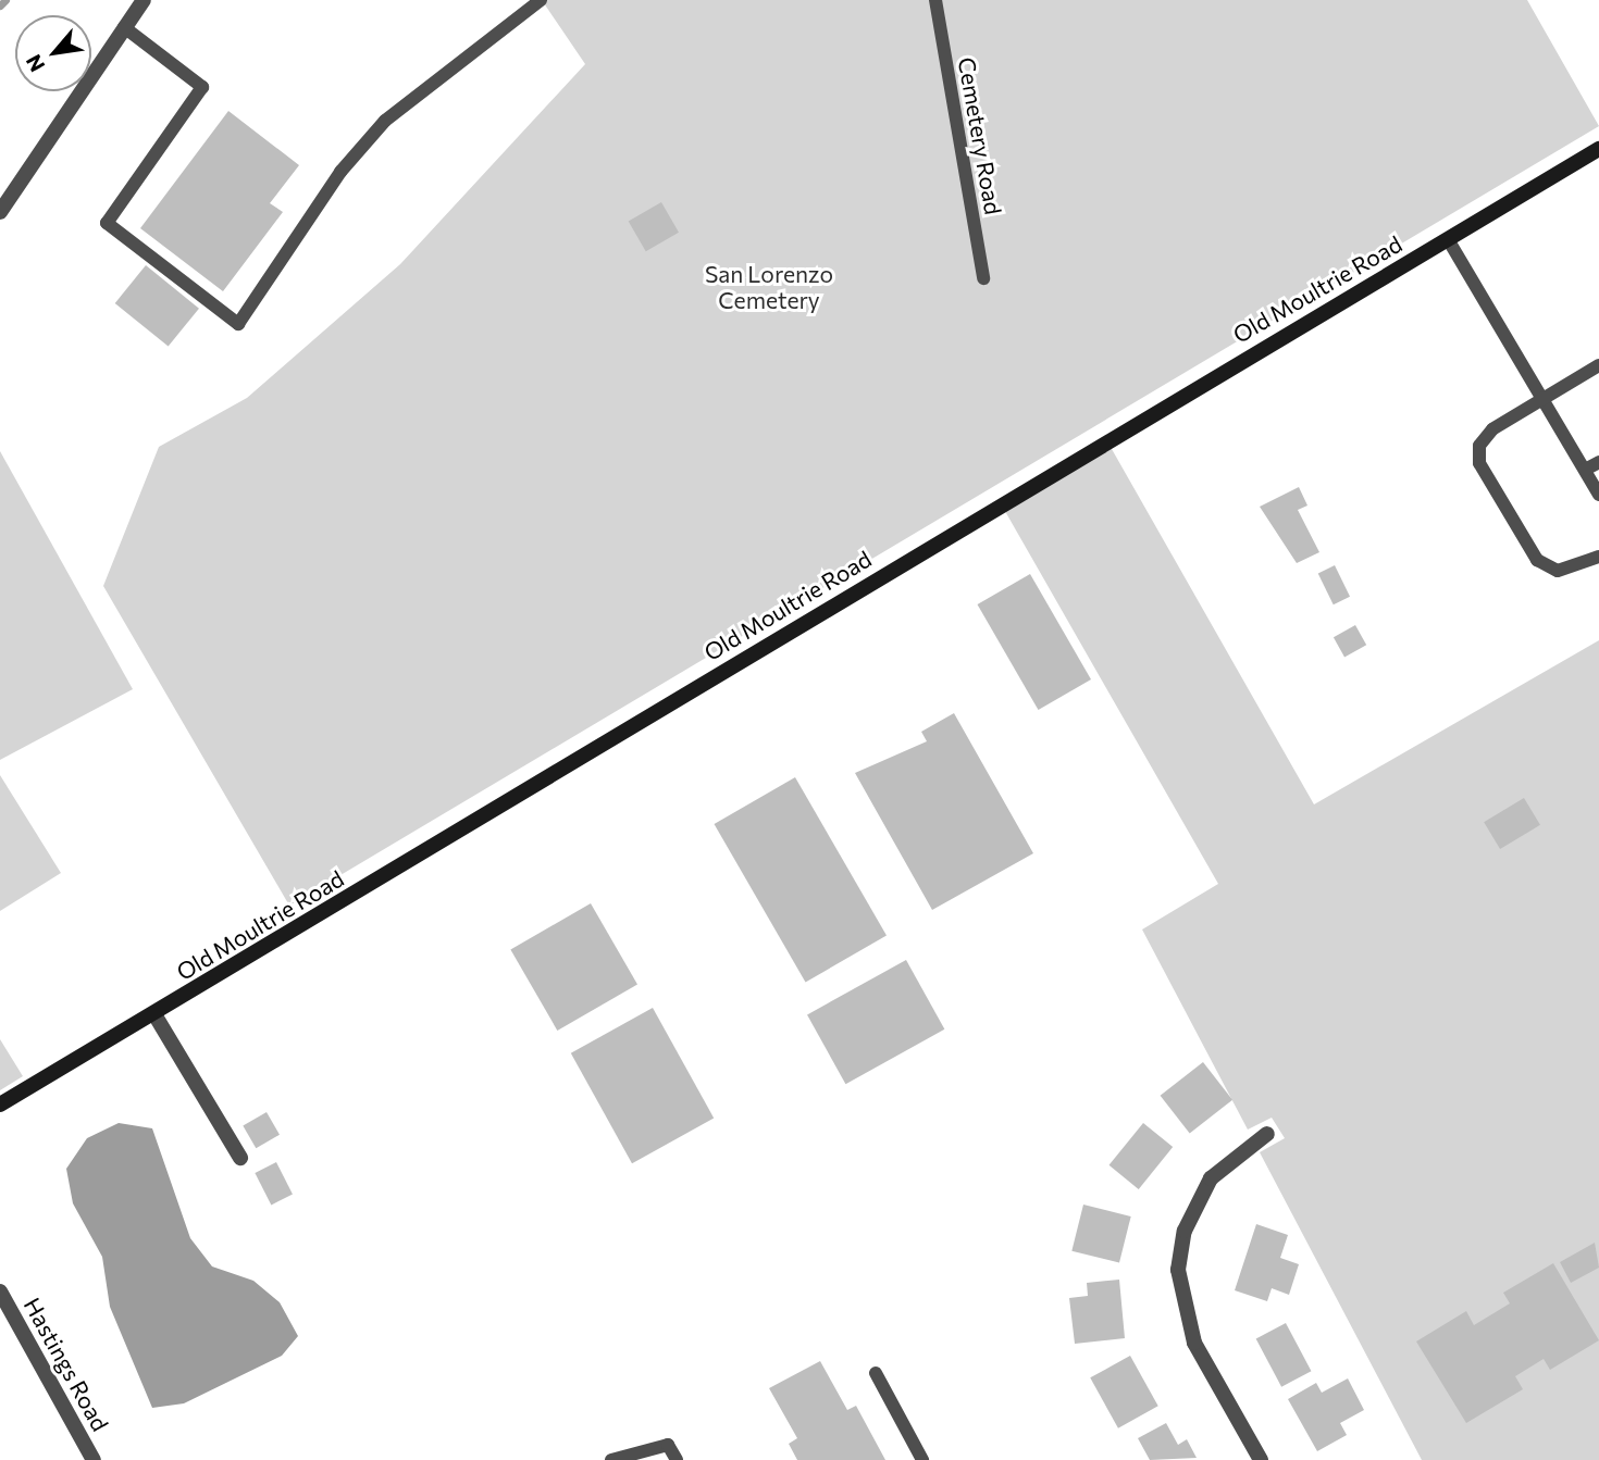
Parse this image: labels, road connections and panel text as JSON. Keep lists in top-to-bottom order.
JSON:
{
  "streets": {
    "main road": ["Old Moultrie Road"],
    "street": ["Hastings Road"],
    "lane": ["Cemetery Road"]
  },
  "parks": ["San Lorenzo Cemetery"],
  "north": "bottom left"
}
